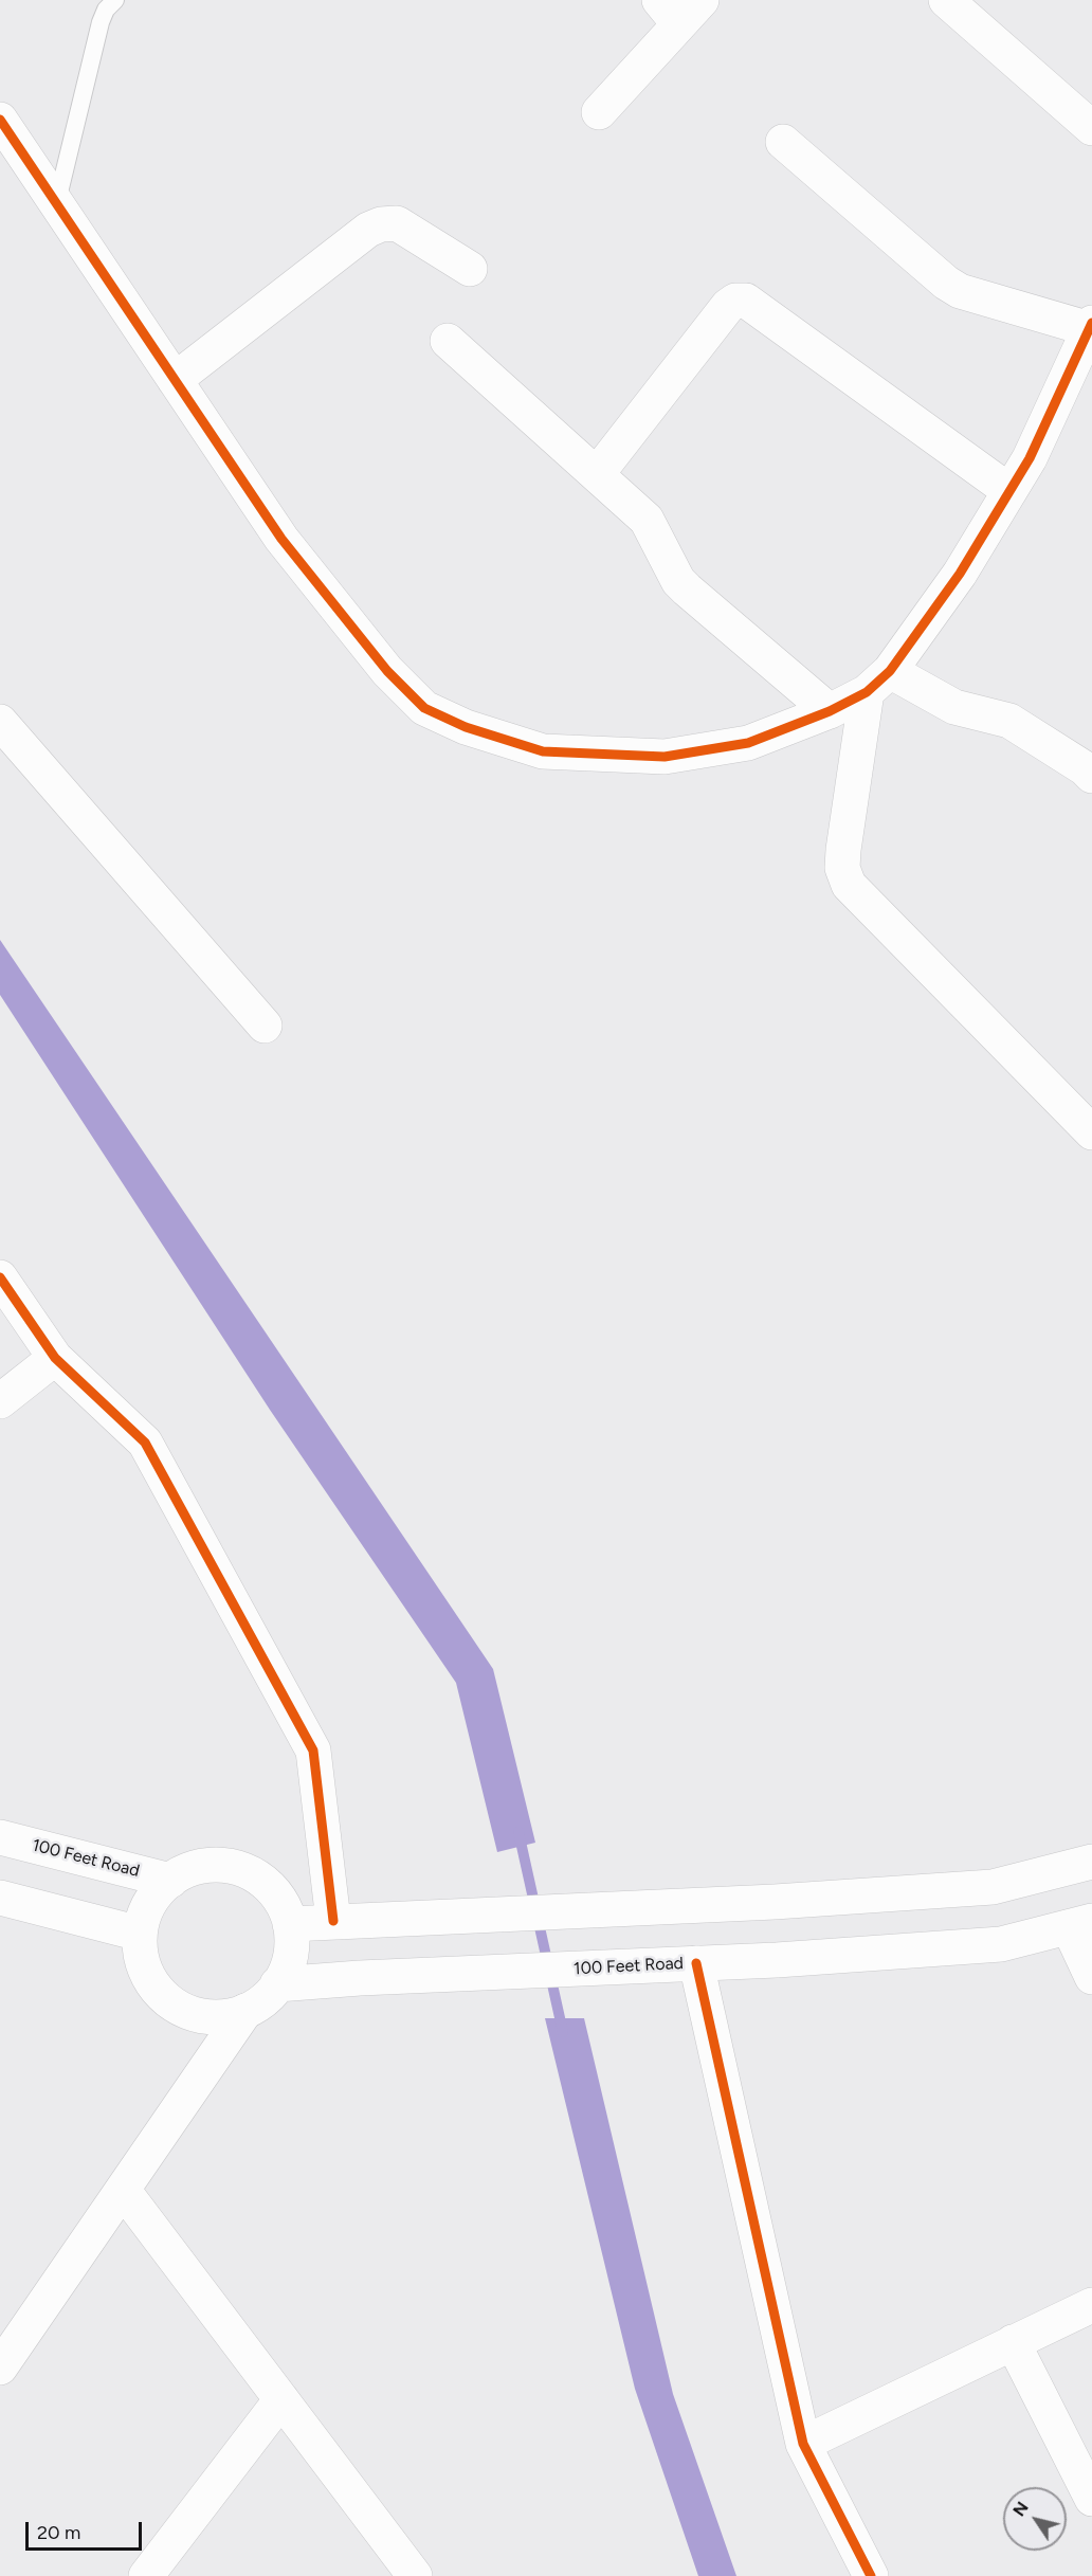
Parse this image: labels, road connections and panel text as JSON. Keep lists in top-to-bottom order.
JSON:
{
  "streets": {
    "street": ["100 Feet Road"]
  },
  "scale_bar": "20 m",
  "north": "top left"
}
